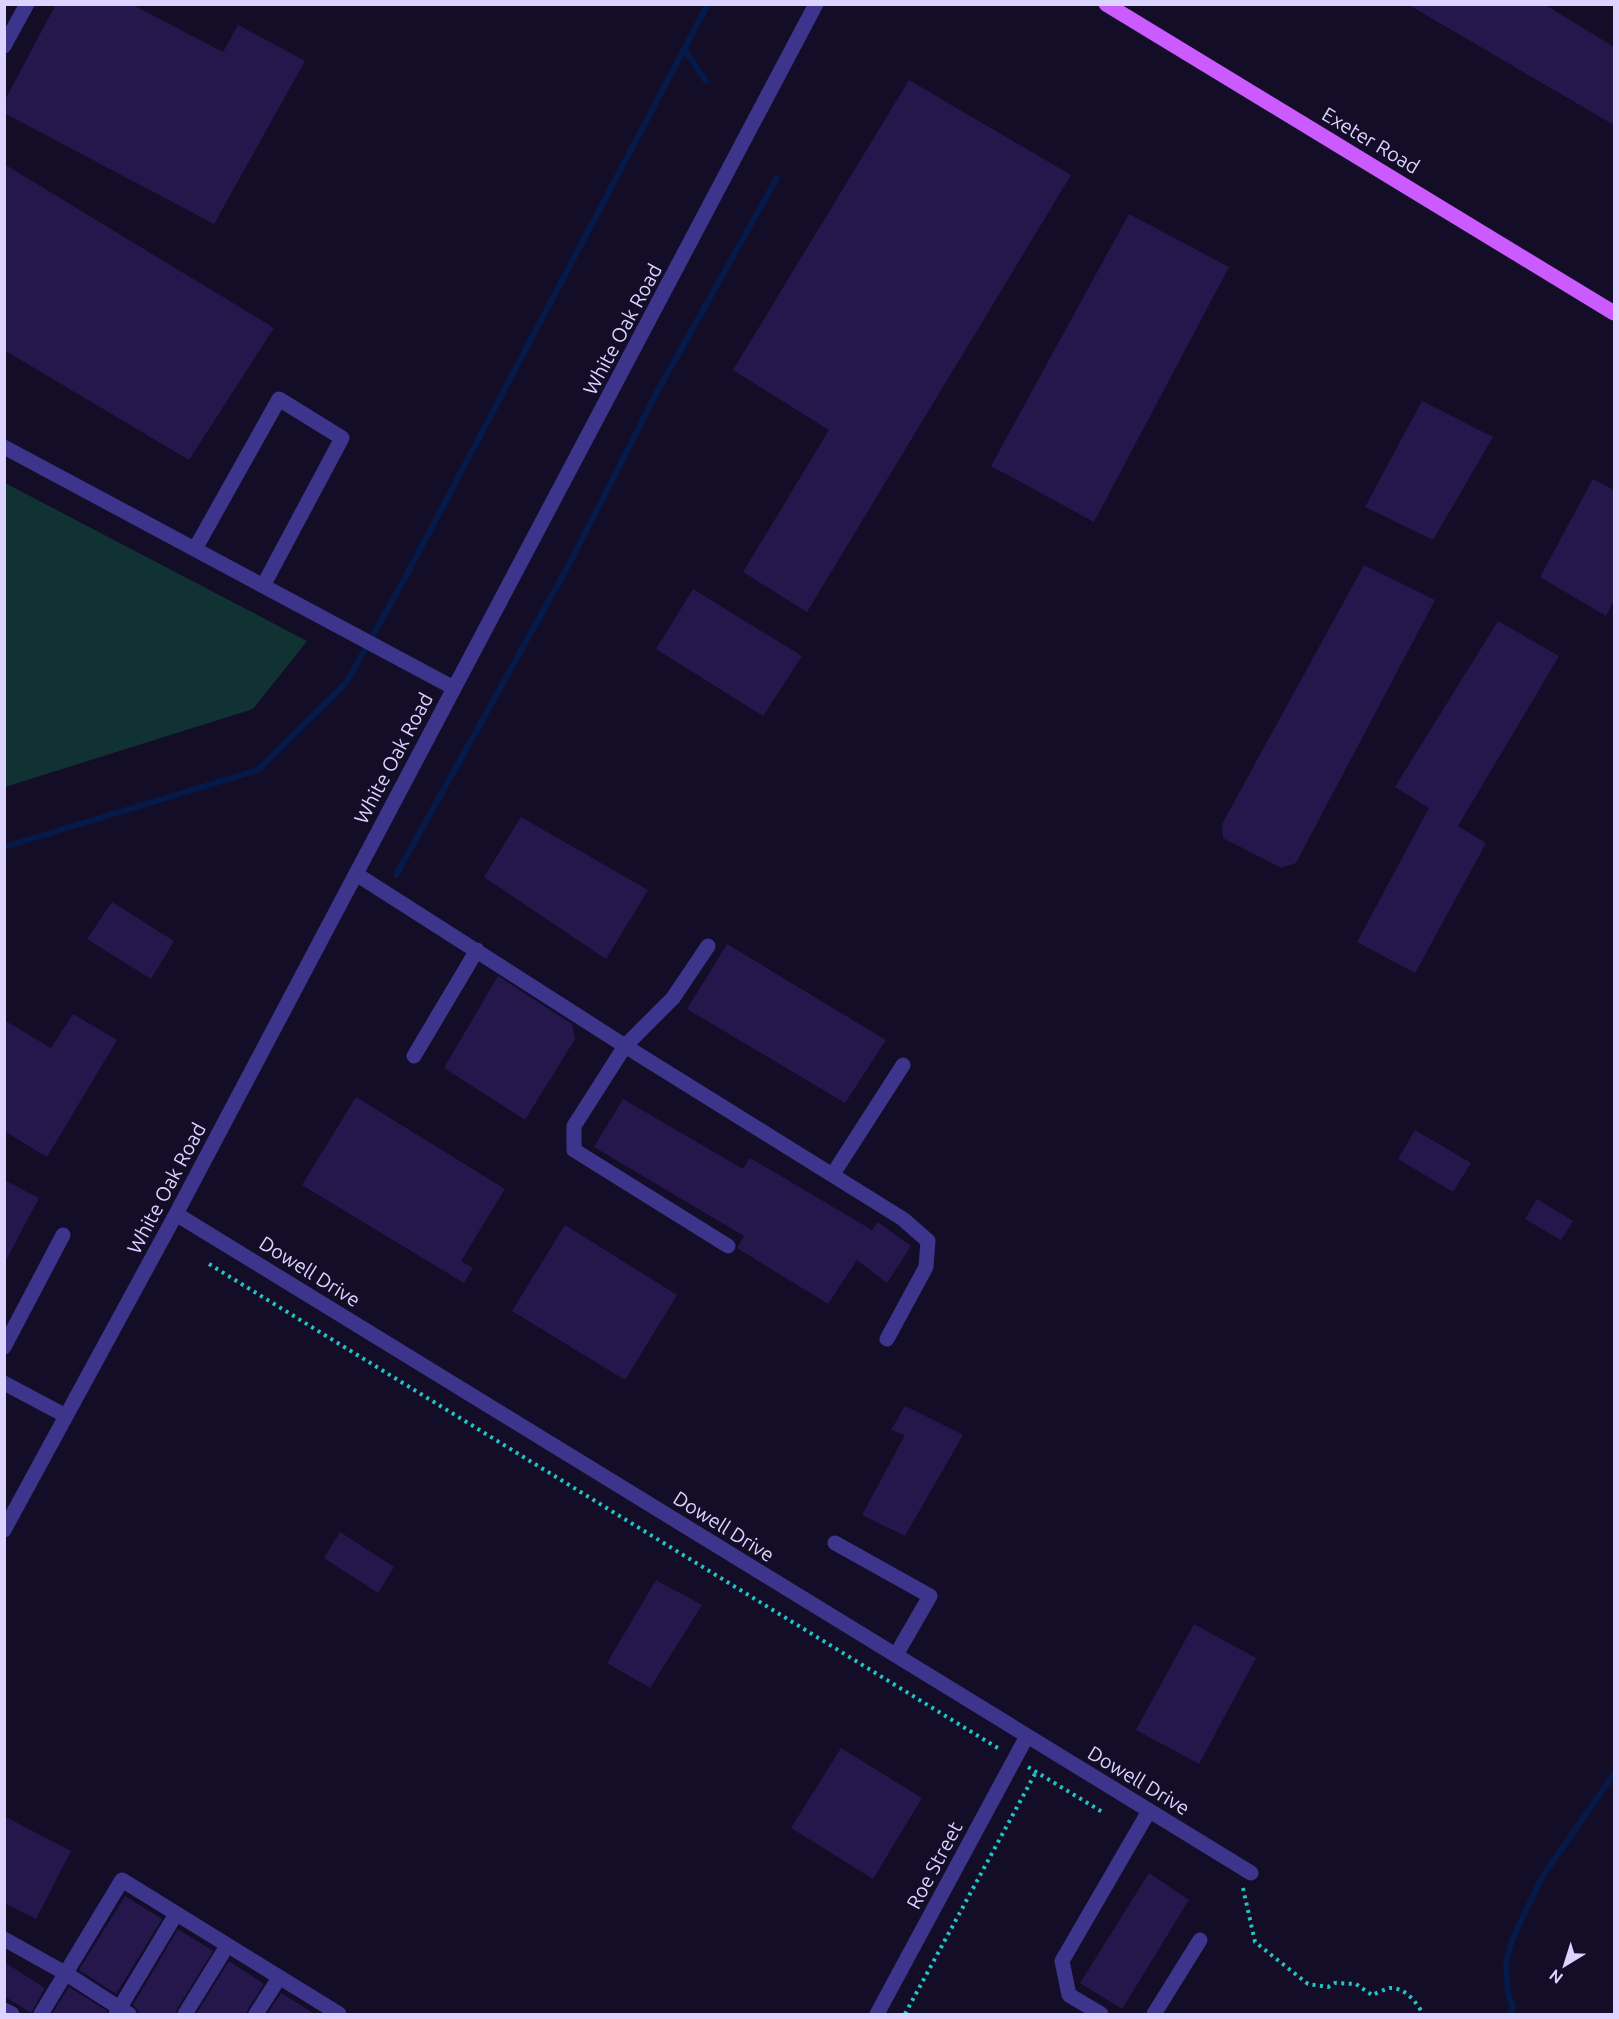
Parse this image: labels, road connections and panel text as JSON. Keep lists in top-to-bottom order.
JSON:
{
  "streets": {
    "main road": ["Exeter Road"],
    "street": ["White Oak Road", "Dowell Drive", "Roe Street"]
  },
  "crossings": [
    ["White Oak Road", "Dowell Drive"],
    ["Dowell Drive", "Roe Street"]
  ],
  "north": "bottom left"
}
